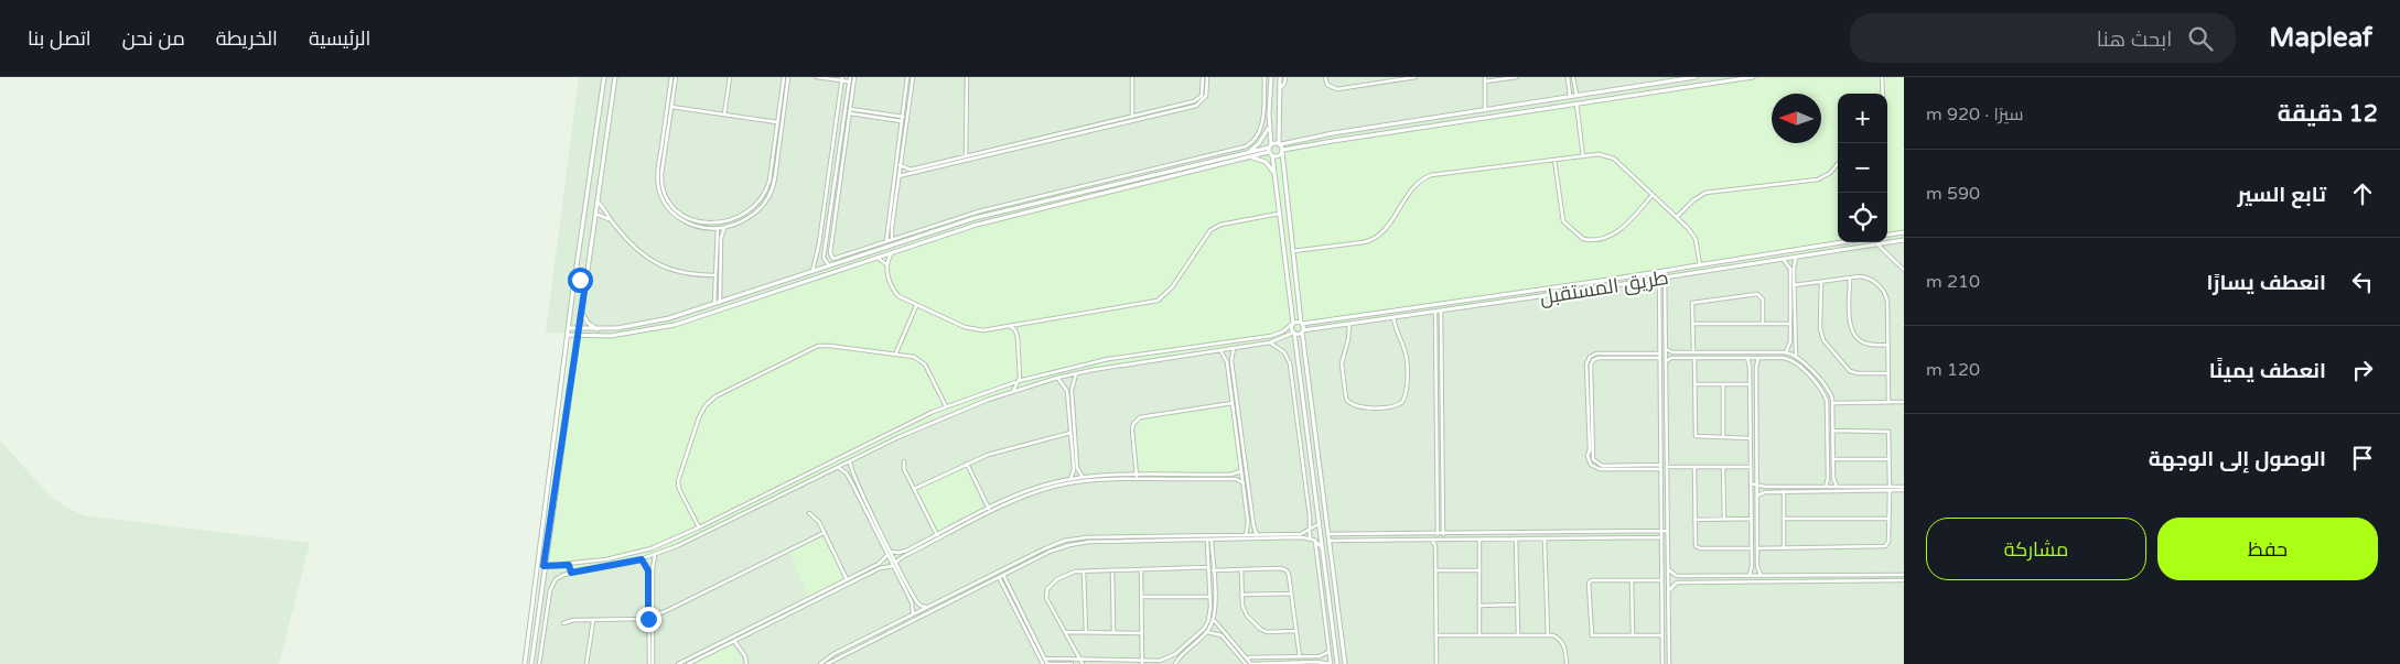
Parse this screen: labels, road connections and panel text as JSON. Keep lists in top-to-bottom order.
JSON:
{
  "streets": {
    "street": ["طريق المستقبل"]
  },
  "north": "left",
  "page": {
    "header": "Mapleaf",
    "search": "ابحث هنا",
    "nav": [
      "الرئيسية",
      "الخريطة",
      "من نحن",
      "اتصل بنا"
    ],
    "heading": ["12 دقيقة", "سيرًا · 920 m"],
    "map_buttons": ["+", "−"],
    "list": [
      ["تابع السير", "590 m"],
      ["انعطف يسارًا", "210 m"],
      ["انعطف يمينًا", "120 m"],
      "الوصول إلى الوجهة"
    ],
    "buttons": ["حفظ", "مشاركة"]
  }
}
